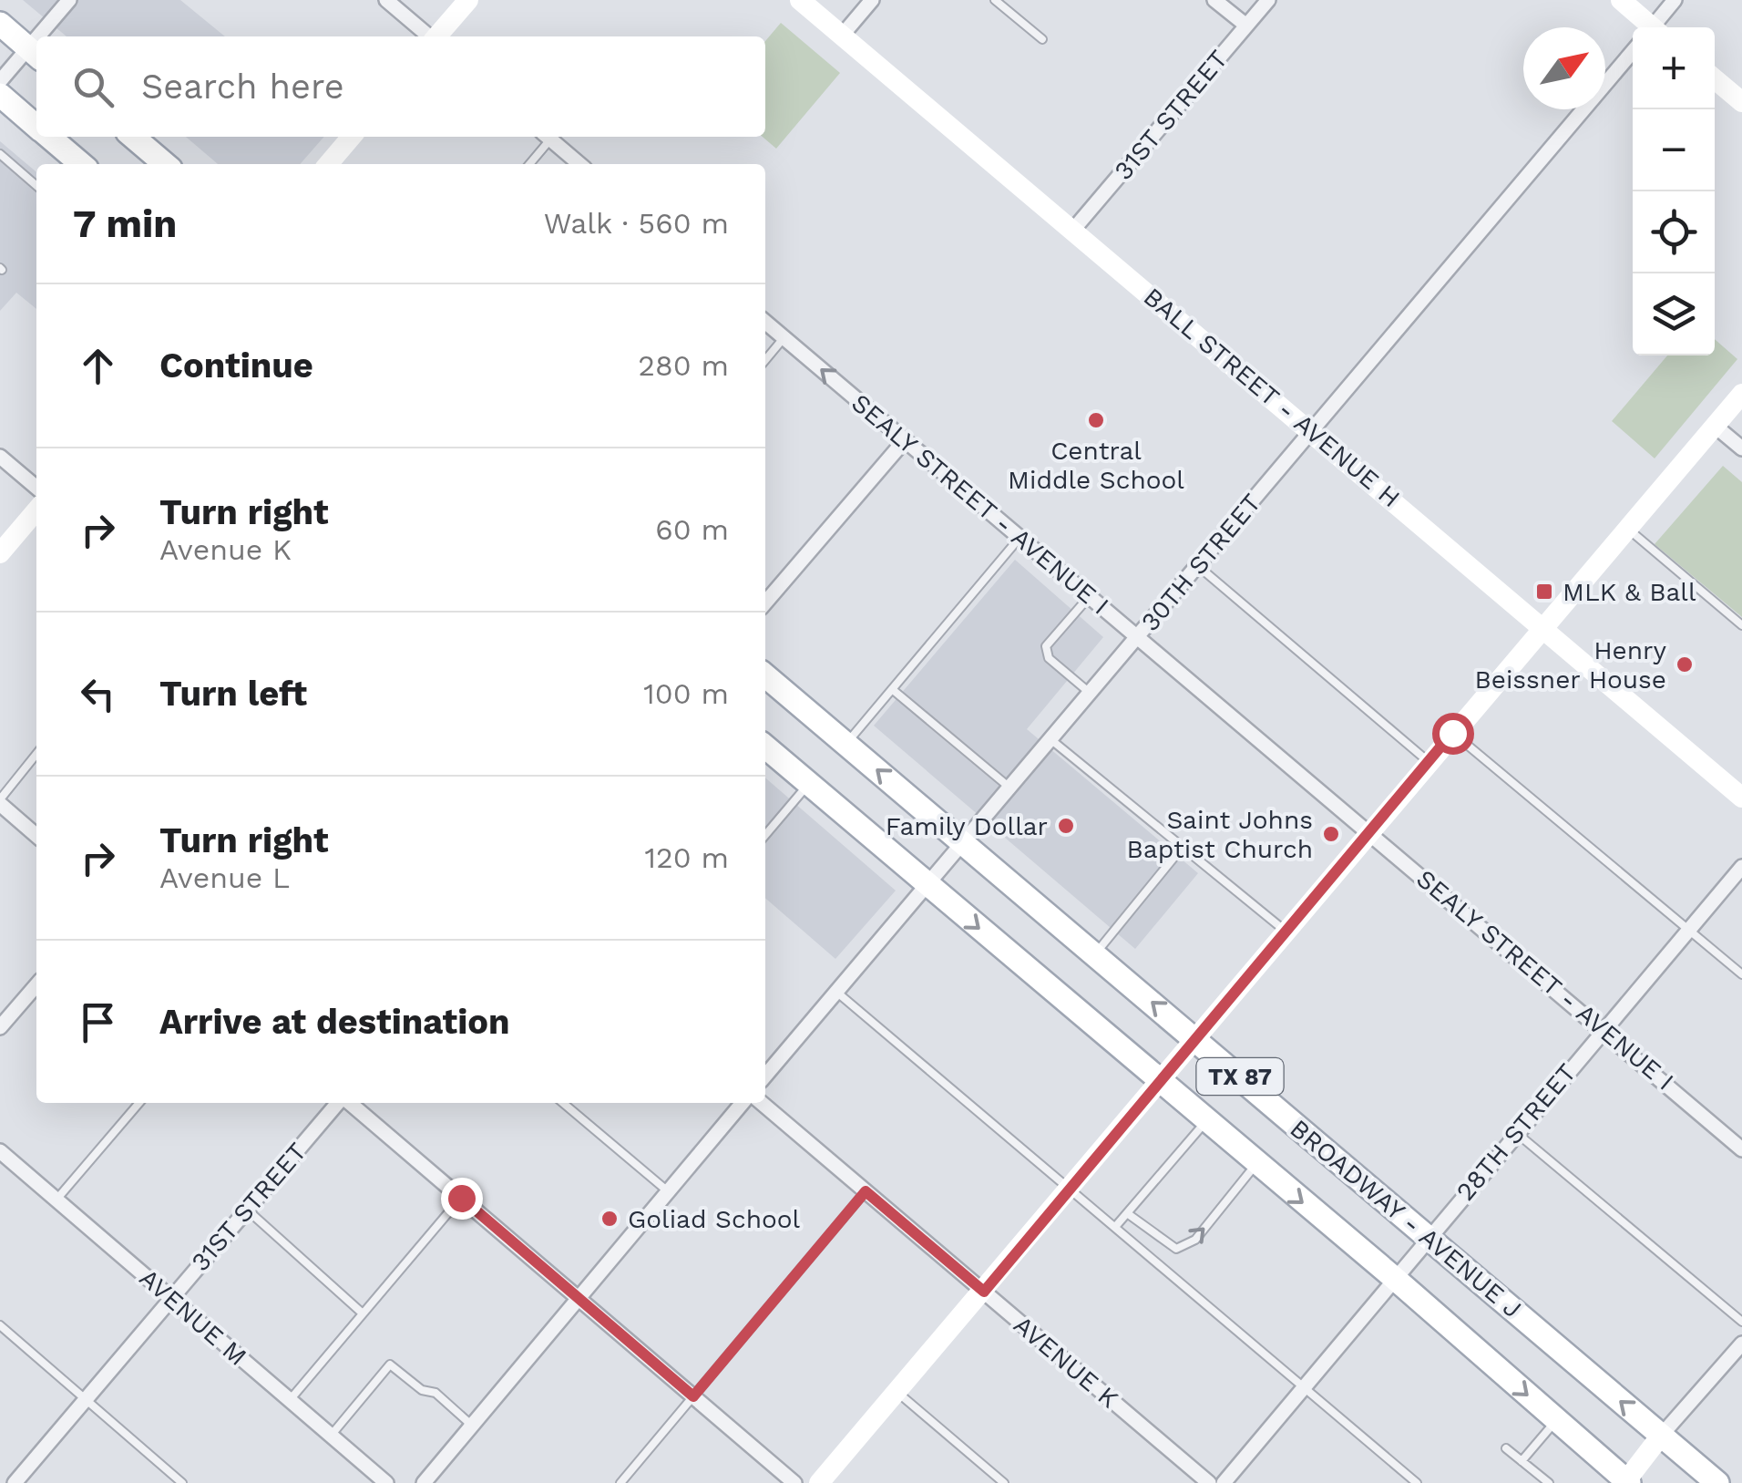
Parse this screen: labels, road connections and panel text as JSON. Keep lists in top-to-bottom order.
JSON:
{
  "streets": {
    "main road": ["TX 87", "BROADWAY - AVENUE J"],
    "street": [
      "31ST STREET",
      "BALL STREET - AVENUE H",
      "SEALY STREET - AVENUE I",
      "30TH STREET",
      "28TH STREET",
      "AVENUE M",
      "AVENUE K"
    ]
  },
  "crossings": [
    ["31ST STREET", "BALL STREET - AVENUE H"],
    ["31ST STREET", "AVENUE M"],
    ["BALL STREET - AVENUE H", "30TH STREET"],
    ["SEALY STREET - AVENUE I", "30TH STREET"],
    ["SEALY STREET - AVENUE I", "28TH STREET"],
    ["30TH STREET", "TX 87"],
    ["30TH STREET", "BROADWAY - AVENUE J"],
    ["TX 87", "28TH STREET"],
    ["28TH STREET", "BROADWAY - AVENUE J"]
  ],
  "places": {
    "other": [
      "Central Middle School",
      "Henry Beissner House",
      "Family Dollar",
      "Saint Johns Baptist Church",
      "Goliad School"
    ],
    "transit": ["MLK & Ball"]
  },
  "north": "top right",
  "page": {
    "map_buttons": ["+", "−"],
    "search": "Search here",
    "heading": ["7 min", "Walk · 560 m"],
    "list": [
      ["Continue", "280 m"],
      ["Turn right", "Avenue K", "60 m"],
      ["Turn left", "100 m"],
      ["Turn right", "Avenue L", "120 m"],
      "Arrive at destination"
    ]
  }
}
